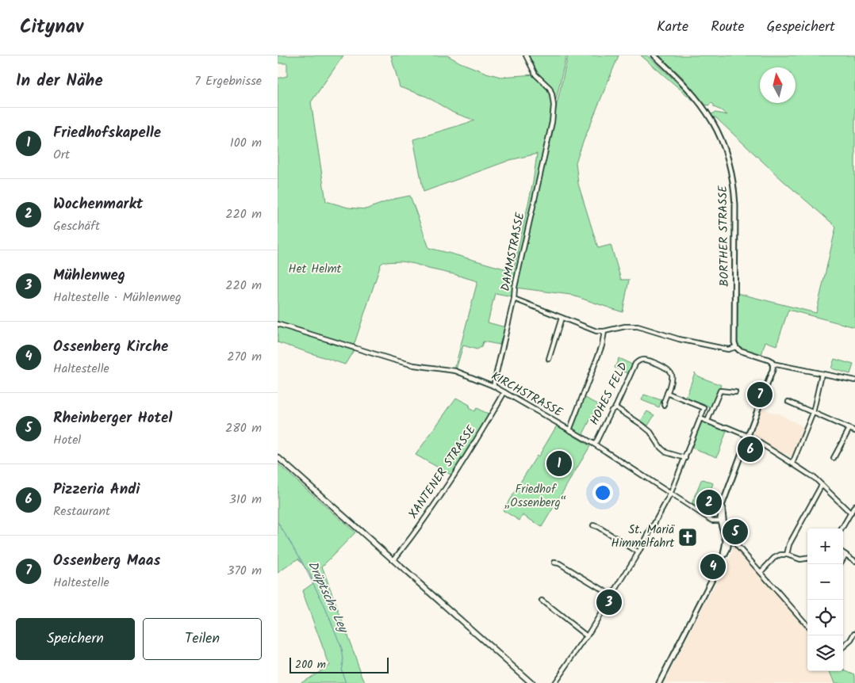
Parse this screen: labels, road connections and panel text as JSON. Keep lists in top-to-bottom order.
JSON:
{
  "streets": {
    "street": [
      "BORTHER STRASSE",
      "DAMMSTRASSE",
      "HOHES FELD",
      "KIRCHSTRASSE",
      "XANTENER STRASSE"
    ]
  },
  "crossings": [
    ["DAMMSTRASSE", "KIRCHSTRASSE"],
    ["HOHES FELD", "KIRCHSTRASSE"],
    ["KIRCHSTRASSE", "XANTENER STRASSE"]
  ],
  "water": ["Drüptsche Ley"],
  "parks": ["Het Helmt", "Friedhof „Ossenberg“"],
  "places": {
    "church": ["St. Mariä Himmelfahrt"]
  },
  "scale_bar": "200 m",
  "north": "top",
  "page": {
    "header": "Citynav",
    "nav": ["Karte", "Route", "Gespeichert"],
    "heading": ["In der Nähe", "7 Ergebnisse"],
    "list": [
      {
        "mark": "1",
        "name": "Friedhofskapelle",
        "note": "Ort",
        "value": "100 m"
      },
      {
        "mark": "2",
        "name": "Wochenmarkt",
        "note": "Geschäft",
        "value": "220 m"
      },
      {
        "mark": "3",
        "name": "Mühlenweg",
        "note": "Haltestelle · Mühlenweg",
        "value": "220 m"
      },
      {
        "mark": "4",
        "name": "Ossenberg Kirche",
        "note": "Haltestelle",
        "value": "270 m"
      },
      {
        "mark": "5",
        "name": "Rheinberger Hotel",
        "note": "Hotel",
        "value": "280 m"
      },
      {
        "mark": "6",
        "name": "Pizzeria Andi",
        "note": "Restaurant",
        "value": "310 m"
      },
      {
        "mark": "7",
        "name": "Ossenberg Maas",
        "note": "Haltestelle",
        "value": "370 m"
      }
    ],
    "pins": [
      "7",
      "6",
      "1",
      "2",
      "5",
      "4",
      "3"
    ],
    "map_buttons": ["+", "−"],
    "buttons": ["Speichern", "Teilen"],
    "scale": "200 m"
  }
}
